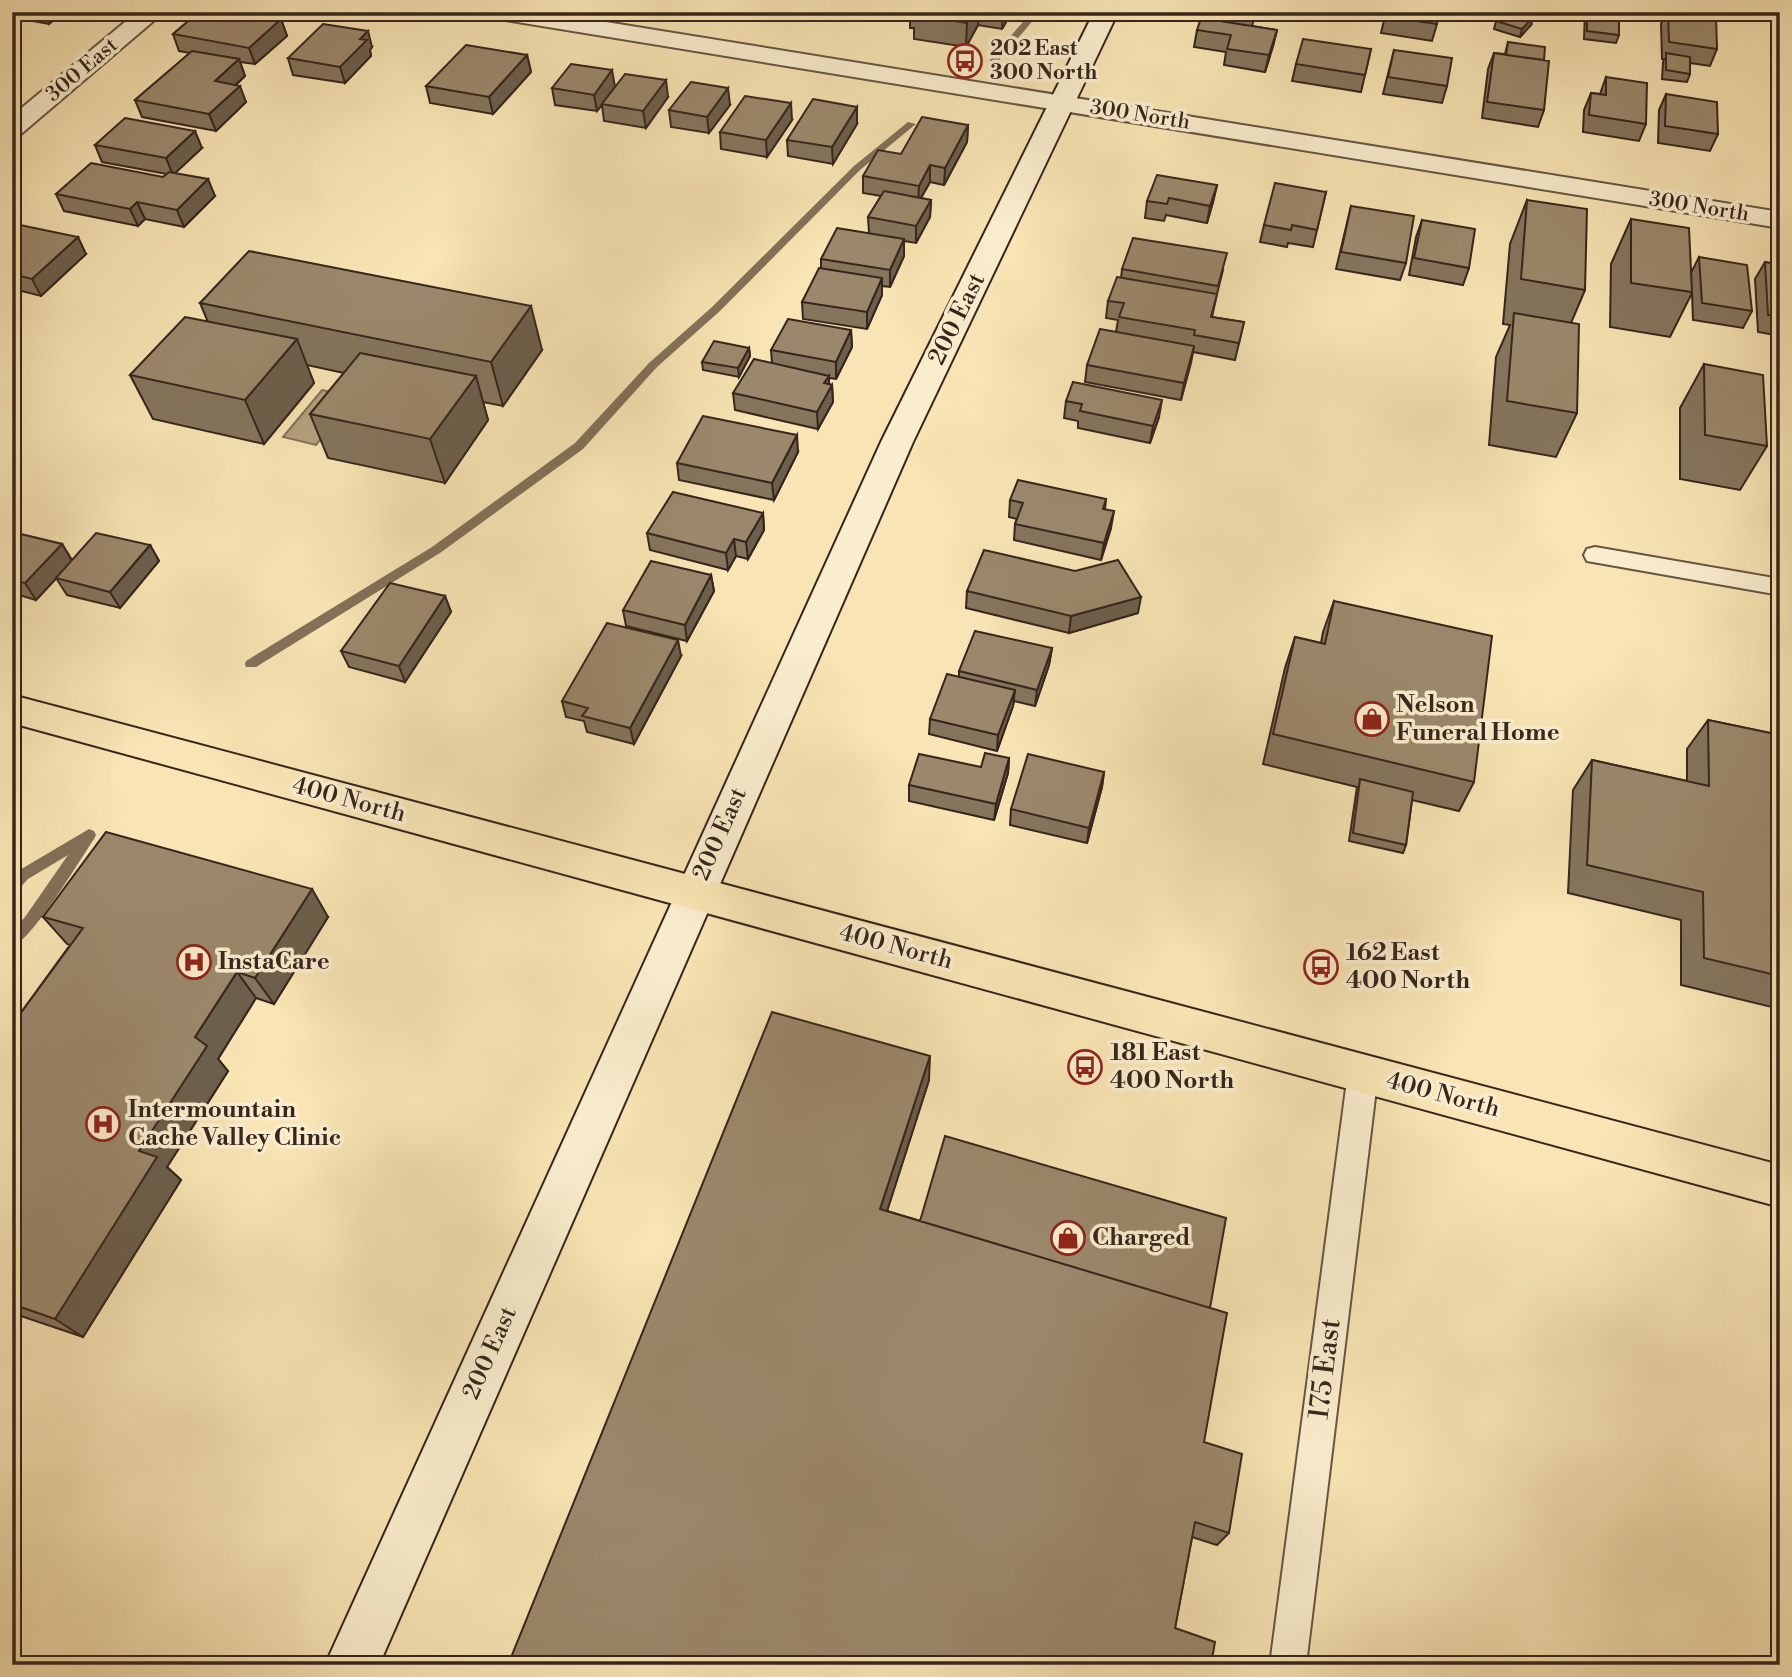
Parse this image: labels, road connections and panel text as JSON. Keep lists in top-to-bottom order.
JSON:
{
  "streets": {
    "main road": ["400 North"],
    "street": ["300 East", "300 North", "200 East"],
    "lane": ["175 East"]
  },
  "crossings": [
    ["300 North", "200 East"],
    ["200 East", "400 North"],
    ["400 North", "175 East"]
  ],
  "places": {
    "bus stop": ["202 East 300 North", "162 East 400 North", "181 East 400 North"],
    "shop": ["Nelson Funeral Home", "Charged"],
    "hospital": ["InstaCare", "Intermountain Cache Valley Clinic"]
  }
}
